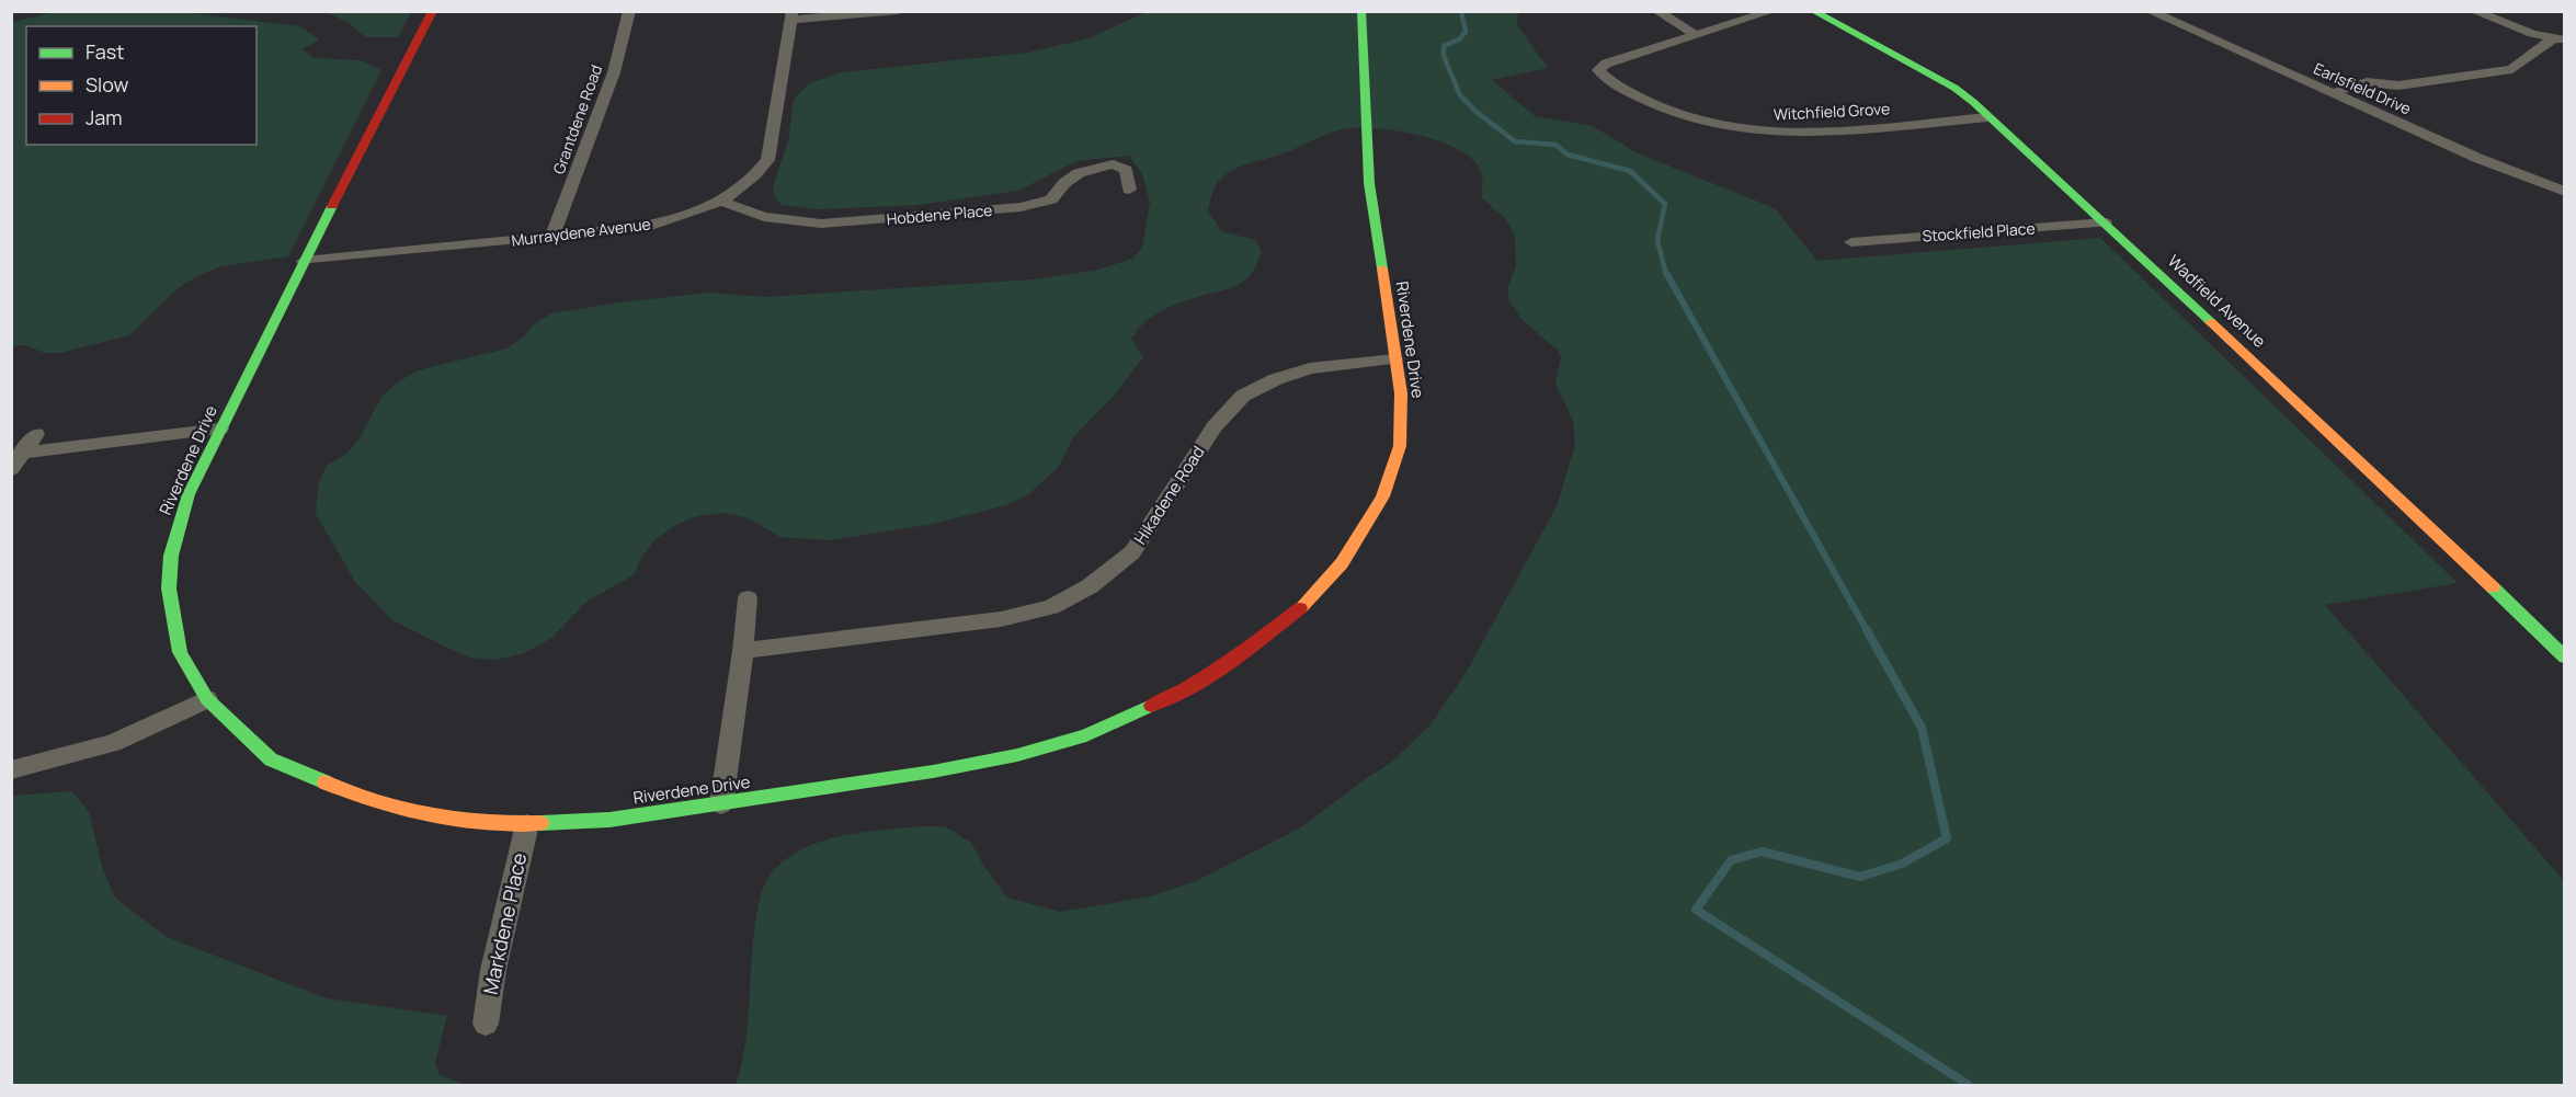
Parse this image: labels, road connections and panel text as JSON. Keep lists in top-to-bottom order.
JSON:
{
  "streets": {
    "street": [
      "Earlsfield Drive",
      "Witchfield Grove",
      "Grantdene Road",
      "Hobdene Place",
      "Murraydene Avenue",
      "Stockfield Place",
      "Wadfield Avenue",
      "Riverdene Drive",
      "Hikadene Road",
      "Markdene Place"
    ]
  },
  "crossings": [
    ["Witchfield Grove", "Wadfield Avenue"],
    ["Grantdene Road", "Murraydene Avenue"],
    ["Hobdene Place", "Murraydene Avenue"],
    ["Murraydene Avenue", "Riverdene Drive"],
    ["Stockfield Place", "Wadfield Avenue"],
    ["Riverdene Drive", "Hikadene Road"],
    ["Riverdene Drive", "Markdene Place"]
  ],
  "legend": ["Fast", "Slow", "Jam"]
}
